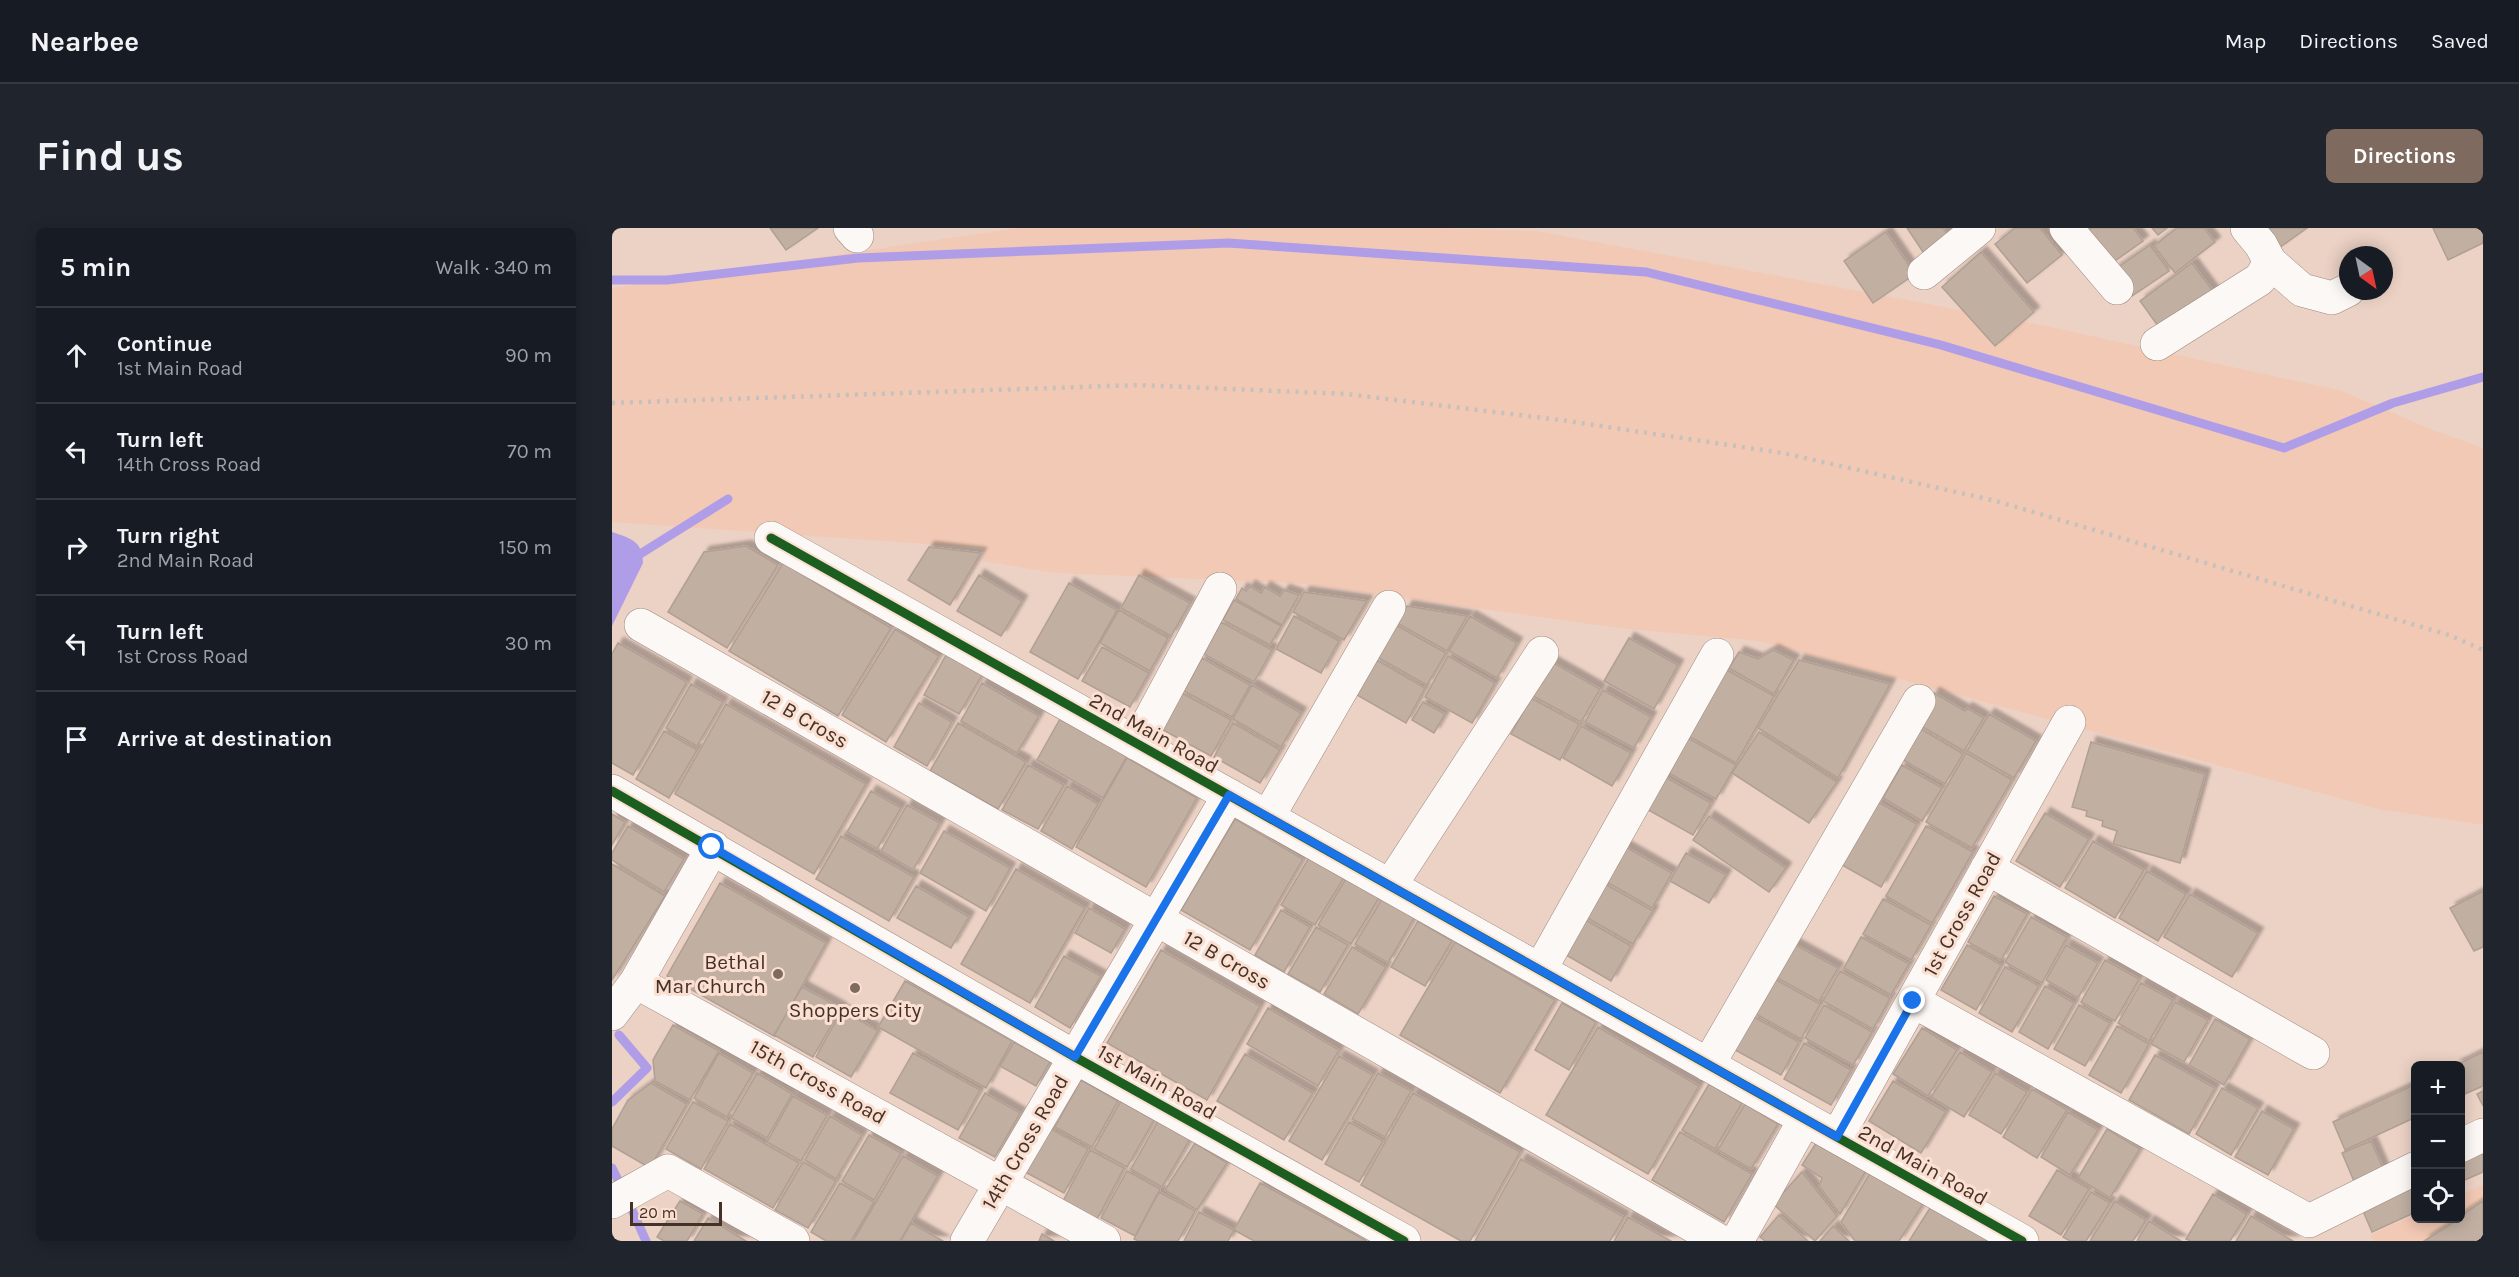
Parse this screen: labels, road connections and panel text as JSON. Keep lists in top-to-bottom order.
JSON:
{
  "streets": {
    "street": [
      "12 B Cross",
      "2nd Main Road",
      "1st Cross Road",
      "15th Cross Road",
      "1st Main Road",
      "14th Cross Road"
    ]
  },
  "crossings": [
    ["12 B Cross", "14th Cross Road"],
    ["2nd Main Road", "1st Cross Road"],
    ["2nd Main Road", "14th Cross Road"],
    ["15th Cross Road", "14th Cross Road"],
    ["1st Main Road", "14th Cross Road"]
  ],
  "places": ["Bethal Mar Church", "Shoppers City"],
  "scale_bar": "20 m",
  "north": "bottom right",
  "page": {
    "header": "Nearbee",
    "nav": ["Map", "Directions", "Saved"],
    "buttons": "Directions",
    "title": "Find us",
    "heading": ["5 min", "Walk · 340 m"],
    "list": [
      ["Continue", "1st Main Road", "90 m"],
      ["Turn left", "14th Cross Road", "70 m"],
      ["Turn right", "2nd Main Road", "150 m"],
      ["Turn left", "1st Cross Road", "30 m"],
      "Arrive at destination"
    ],
    "map_buttons": ["+", "−"],
    "scale": "20 m"
  }
}
